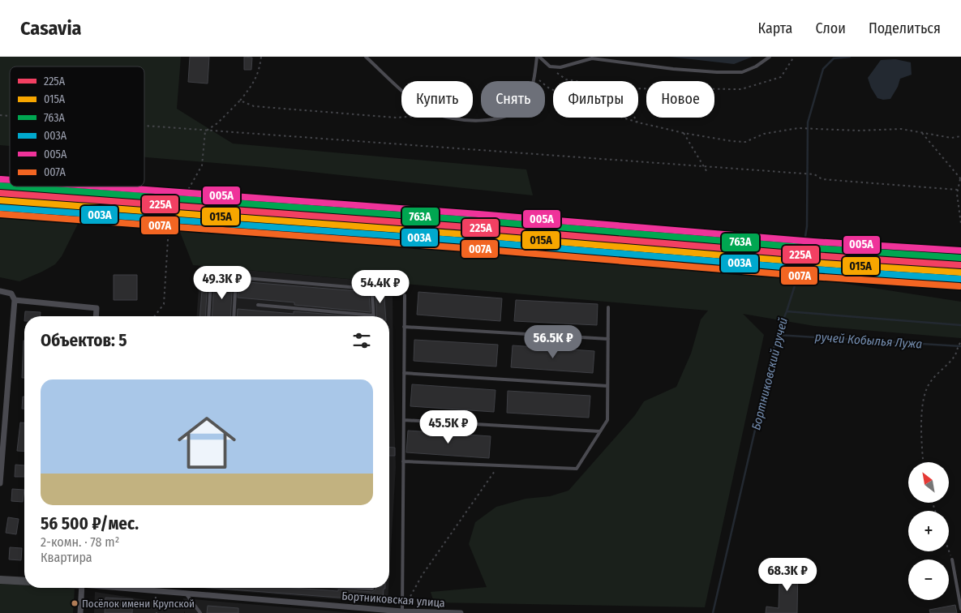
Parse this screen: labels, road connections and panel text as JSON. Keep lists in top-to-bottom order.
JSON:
{
  "streets": {
    "street": ["Бортниковская улица"]
  },
  "water": ["ручей Кобылья Лужа", "Бортниковский ручей"],
  "places": ["Посёлок имени Крупской"],
  "lines": [
    "transit line 005А",
    "transit line 763А",
    "transit line 225А",
    "transit line 015А",
    "transit line 003А",
    "transit line 007А"
  ],
  "legend": [
    "225А",
    "015А",
    "763А",
    "003А",
    "005А",
    "007А"
  ],
  "north": "top left",
  "page": {
    "header": "Casavia",
    "nav": ["Карта", "Слои", "Поделиться"],
    "chip": [
      "Купить",
      "Снять",
      "Фильтры",
      "Новое"
    ],
    "price": [
      "49.3K ₽",
      "54.4K ₽",
      "56.5K ₽",
      "45.5K ₽",
      "68.3K ₽"
    ],
    "heading": "Объектов: 5",
    "list": [
      {
        "name": "56 500 ₽/мес.",
        "note": "2-комн. · 78 m² · Квартира"
      }
    ],
    "map_buttons": ["+", "−"]
  }
}
